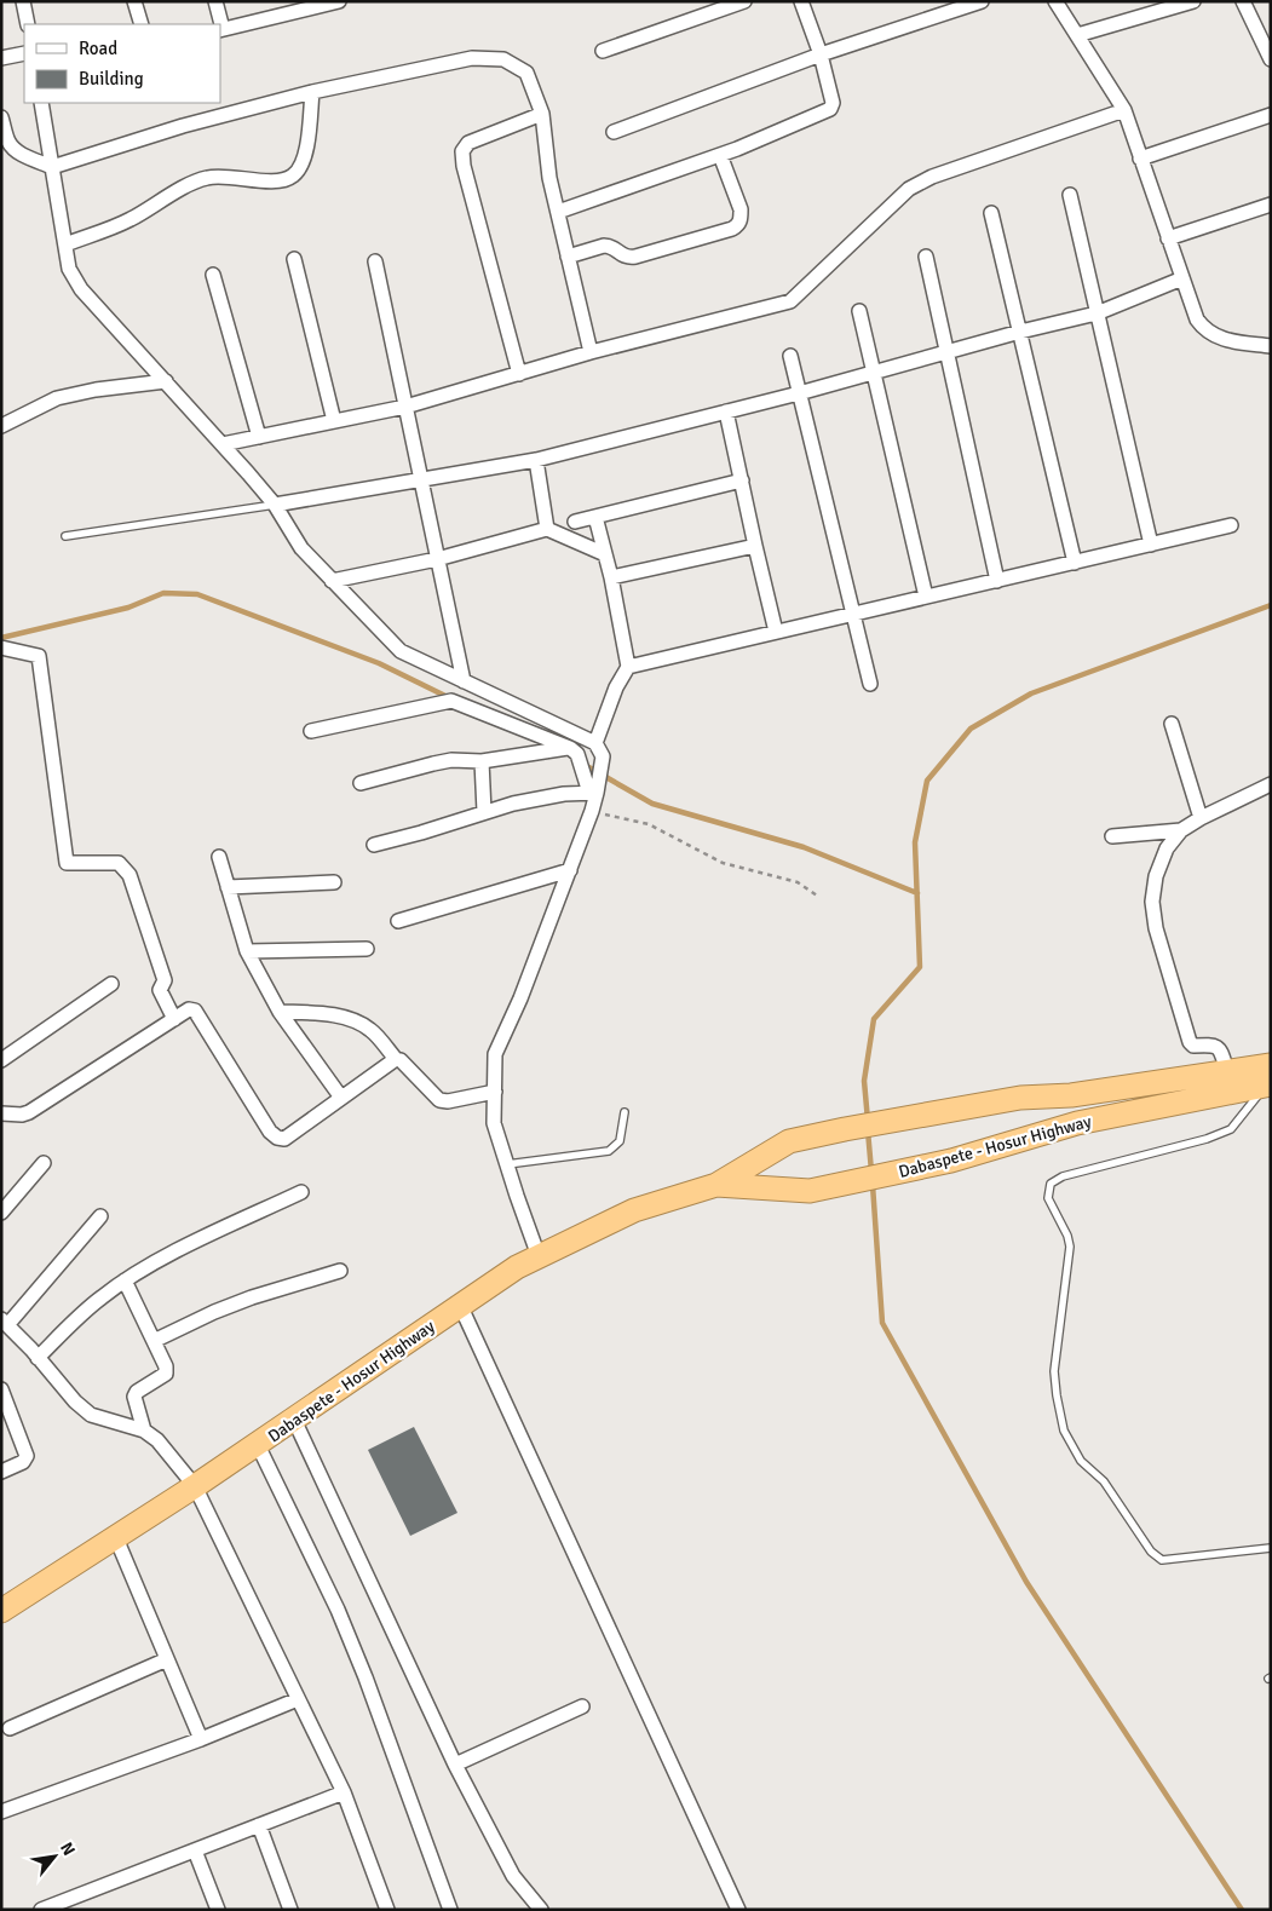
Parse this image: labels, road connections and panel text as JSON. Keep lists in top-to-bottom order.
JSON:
{
  "streets": {
    "highway": ["Dabaspete - Hosur Highway"]
  },
  "legend": ["Road", "Building"],
  "north": "top right"
}
